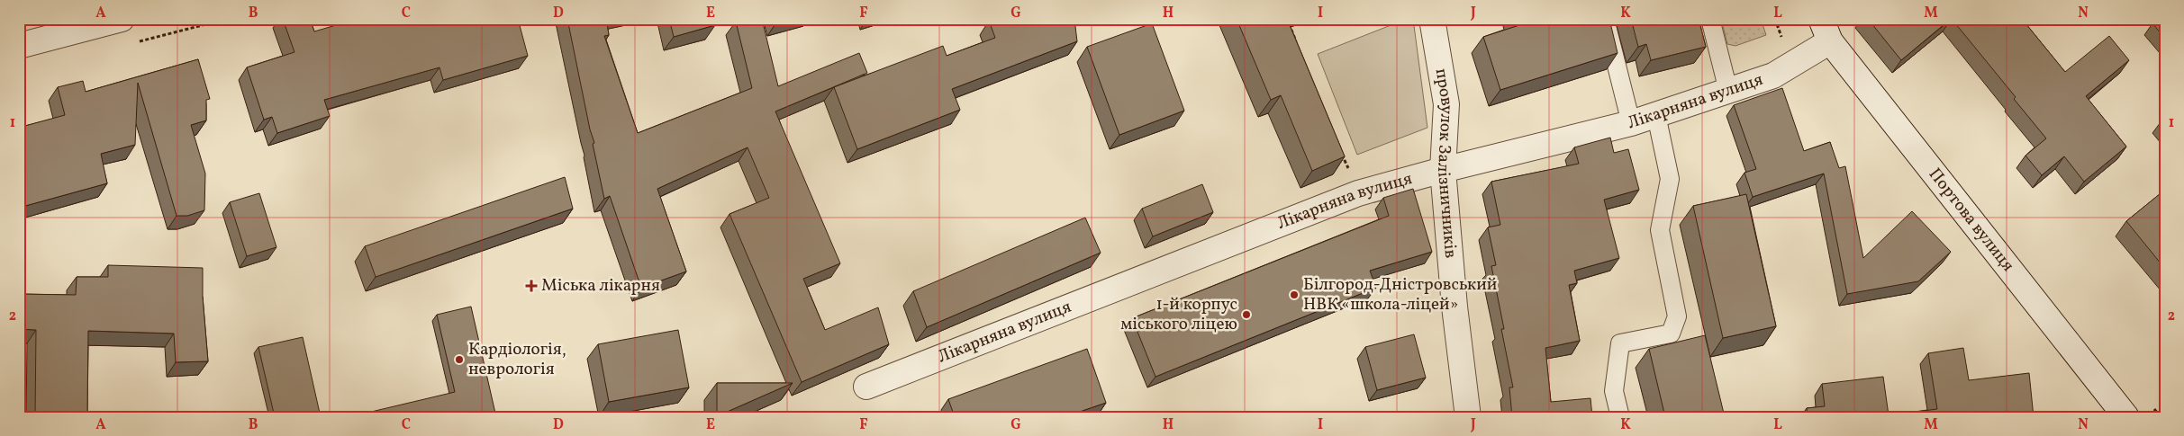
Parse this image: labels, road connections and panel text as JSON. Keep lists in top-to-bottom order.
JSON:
{
  "streets": {
    "street": ["Лікарняна вулиця", "провулок Залізничників", "Портова вулиця"]
  },
  "crossings": [
    ["Лікарняна вулиця", "провулок Залізничників"],
    ["Лікарняна вулиця", "Портова вулиця"]
  ],
  "places": {
    "health": ["Міська лікарня"],
    "other": ["Білгород-Дністровський НВК «школа-ліцей»", "1-й корпус міського ліцею", "Кардіологія, неврологія"]
  },
  "grid": {
    "columns": [
      "A",
      "B",
      "C",
      "D",
      "E",
      "F",
      "G",
      "H",
      "I",
      "J",
      "K",
      "L",
      "M",
      "N"
    ],
    "rows": ["1", "2"]
  }
}
